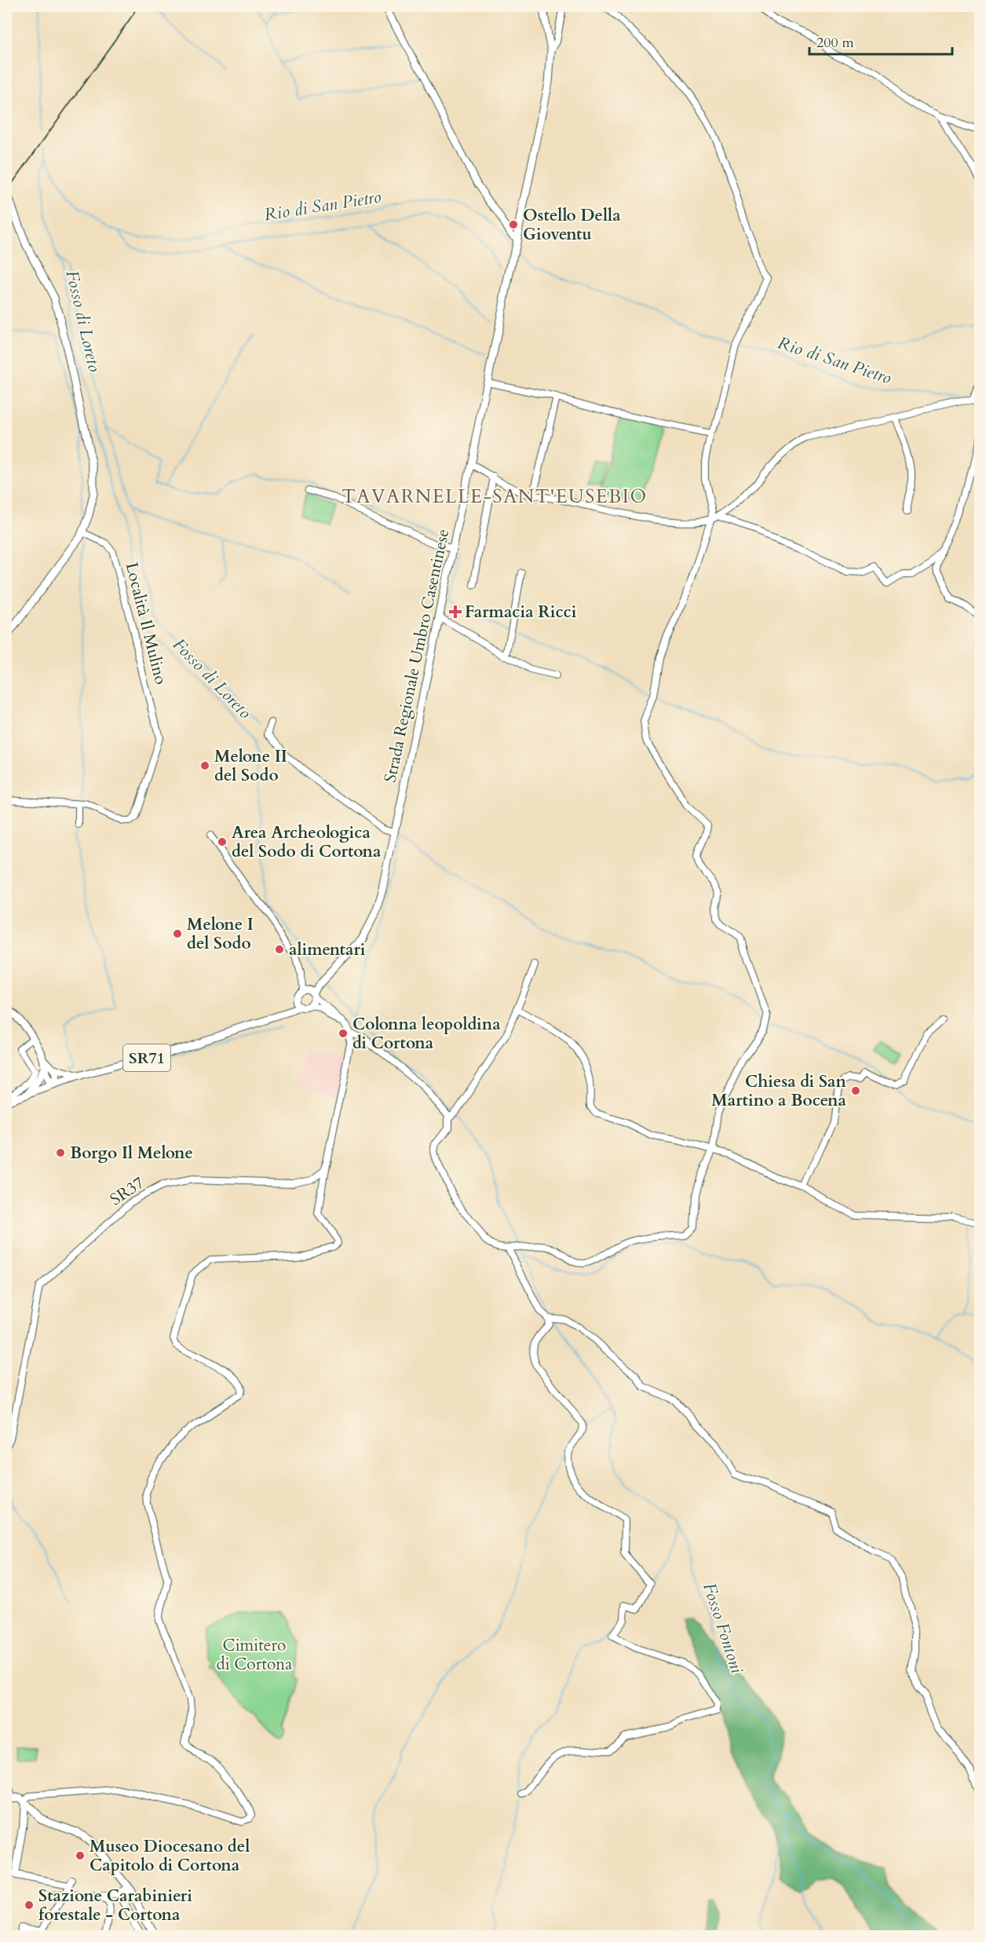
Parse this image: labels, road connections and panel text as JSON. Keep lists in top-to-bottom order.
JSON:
{
  "streets": {
    "main road": ["Strada Regionale Umbro Casentinese", "SR71"],
    "street": ["Località Il Mulino", "SR37"]
  },
  "districts": ["TAVARNELLE-SANT'EUSEBIO"],
  "water": ["Rio di San Pietro", "Fosso di Loreto", "Fosso Fontoni"],
  "parks": ["Cimitero di Cortona"],
  "places": {
    "other": [
      "Ostello Della Gioventu",
      "Melone II del Sodo",
      "Area Archeologica del Sodo di Cortona",
      "Melone I del Sodo",
      "alimentari",
      "Colonna leopoldina di Cortona",
      "Chiesa di San Martino a Bocena",
      "Borgo Il Melone",
      "Museo Diocesano del Capitolo di Cortona",
      "Stazione Carabinieri forestale - Cortona"
    ],
    "health": ["Farmacia Ricci"]
  },
  "scale_bar": "200 m"
}
